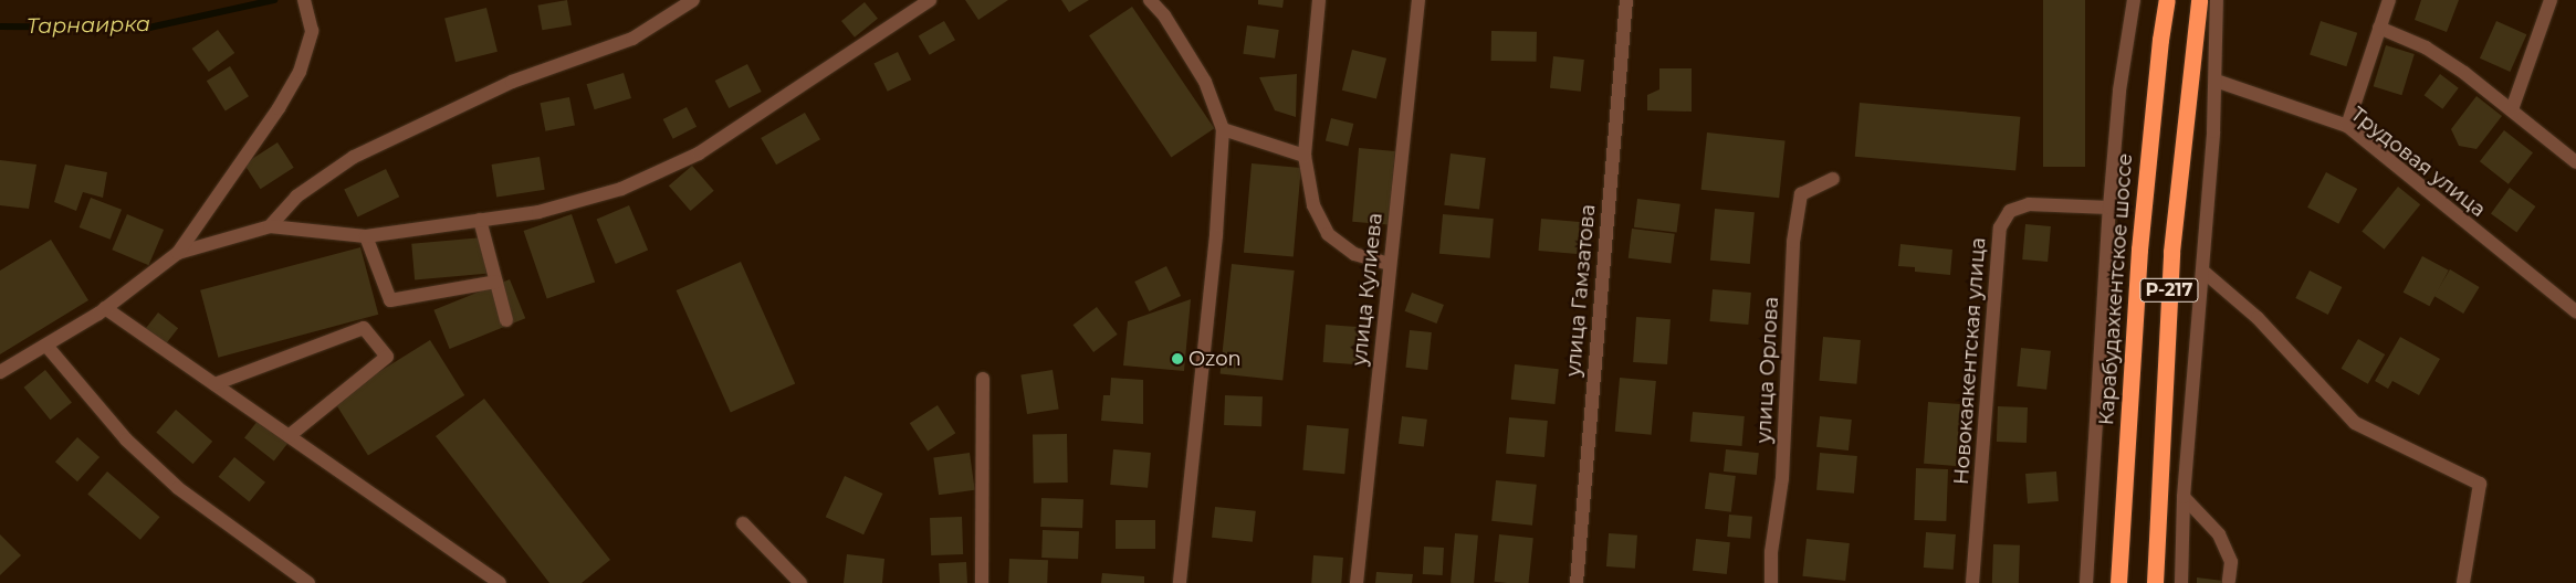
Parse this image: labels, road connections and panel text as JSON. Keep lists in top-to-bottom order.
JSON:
{
  "streets": {
    "highway": ["Карабудахкентское шоссе", "Р-217"],
    "street": [
      "Трудовая улица",
      "улица Кулиева",
      "улица Гамзатова",
      "Новокаякентская улица",
      "улица Орлова"
    ]
  },
  "water": ["Тарнаирка"],
  "places": ["Ozon"]
}
